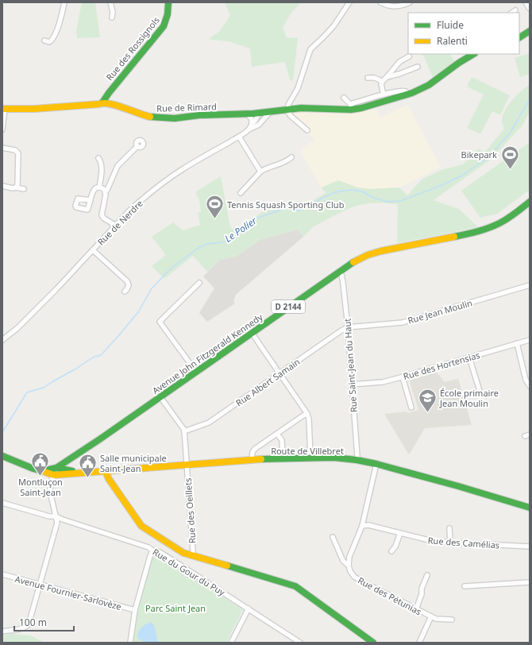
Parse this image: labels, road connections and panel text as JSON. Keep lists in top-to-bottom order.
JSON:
{
  "streets": {
    "main road": [
      "Rue des Rossignols",
      "Rue de Rimard",
      "D 2144",
      "Avenue John Fitzgerald Kennedy",
      "Route de Villebret"
    ],
    "street": [
      "Rue de Nerdre",
      "Rue Jean Moulin",
      "Rue Saint-Jean du Haut",
      "Rue des Hortensias",
      "Rue Albert Samain",
      "Rue des Oeillets",
      "Rue des Camélias",
      "Rue du Gour du Puy",
      "Avenue Fournier-Sarlovèze",
      "Rue des Pétunias"
    ]
  },
  "crossings": [
    ["Rue des Rossignols", "Rue de Rimard"],
    ["Rue de Rimard", "Rue de Nerdre"],
    ["Rue Jean Moulin", "Rue Saint-Jean du Haut"],
    ["Rue Jean Moulin", "Rue Albert Samain"],
    ["Avenue John Fitzgerald Kennedy", "Rue Saint-Jean du Haut"],
    ["Rue Saint-Jean du Haut", "Rue des Hortensias"],
    ["Rue Saint-Jean du Haut", "Rue Albert Samain"],
    ["Rue Saint-Jean du Haut", "Route de Villebret"],
    ["Rue Albert Samain", "Rue des Oeillets"],
    ["Route de Villebret", "Rue des Oeillets"]
  ],
  "water": ["Le Polier"],
  "parks": ["Parc Saint Jean"],
  "places": {
    "sports": ["Bikepark", "Tennis Squash Sporting Club"],
    "school or university": ["École primaire Jean Moulin"],
    "public building": ["Montluçon Saint-Jean", "Salle municipale Saint-Jean"]
  },
  "legend": ["Fluide", "Ralenti"],
  "scale_bar": "100 m"
}
